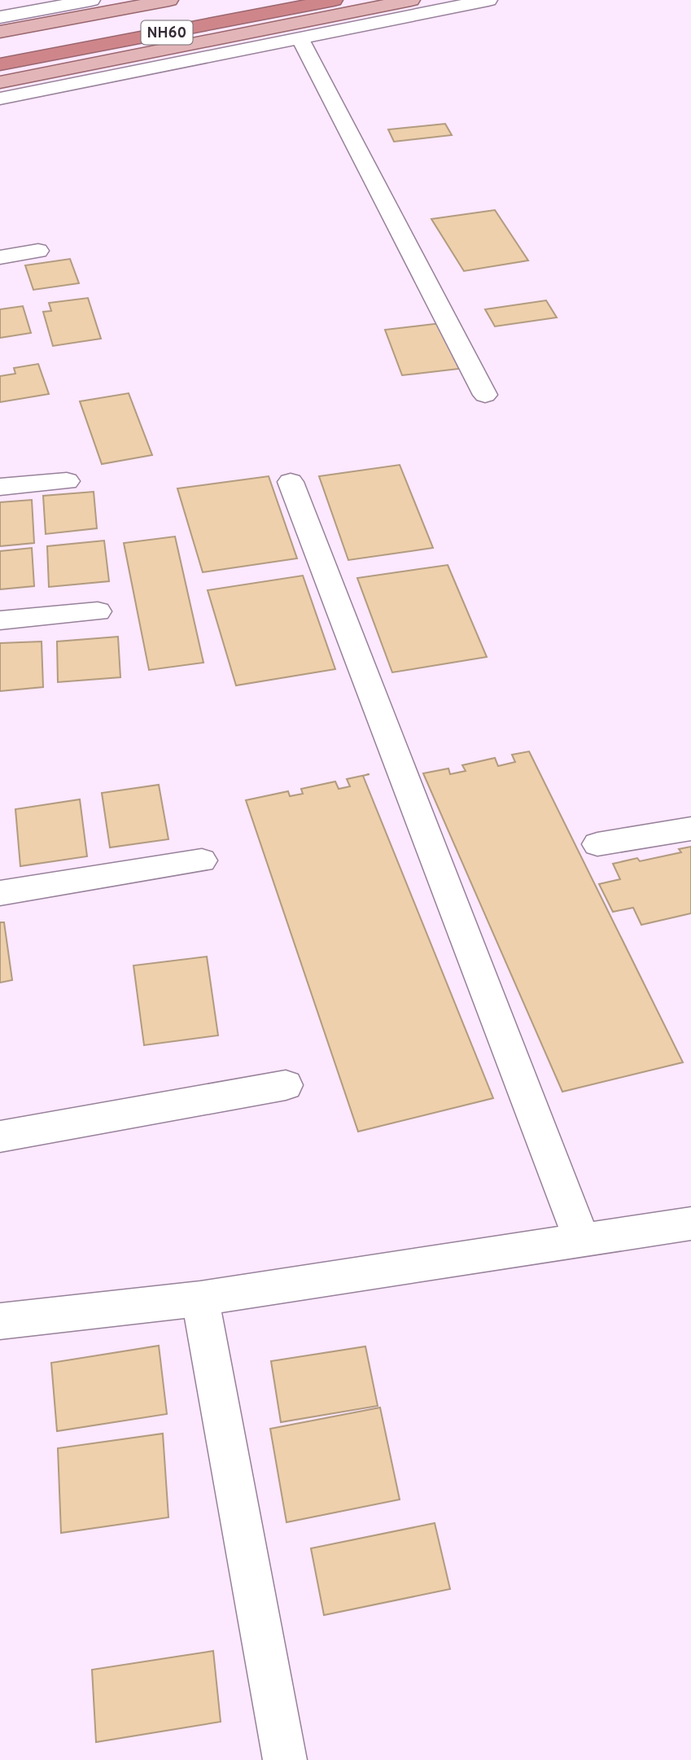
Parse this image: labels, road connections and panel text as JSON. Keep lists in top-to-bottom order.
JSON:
{
  "streets": {
    "highway": ["NH60"]
  }
}
